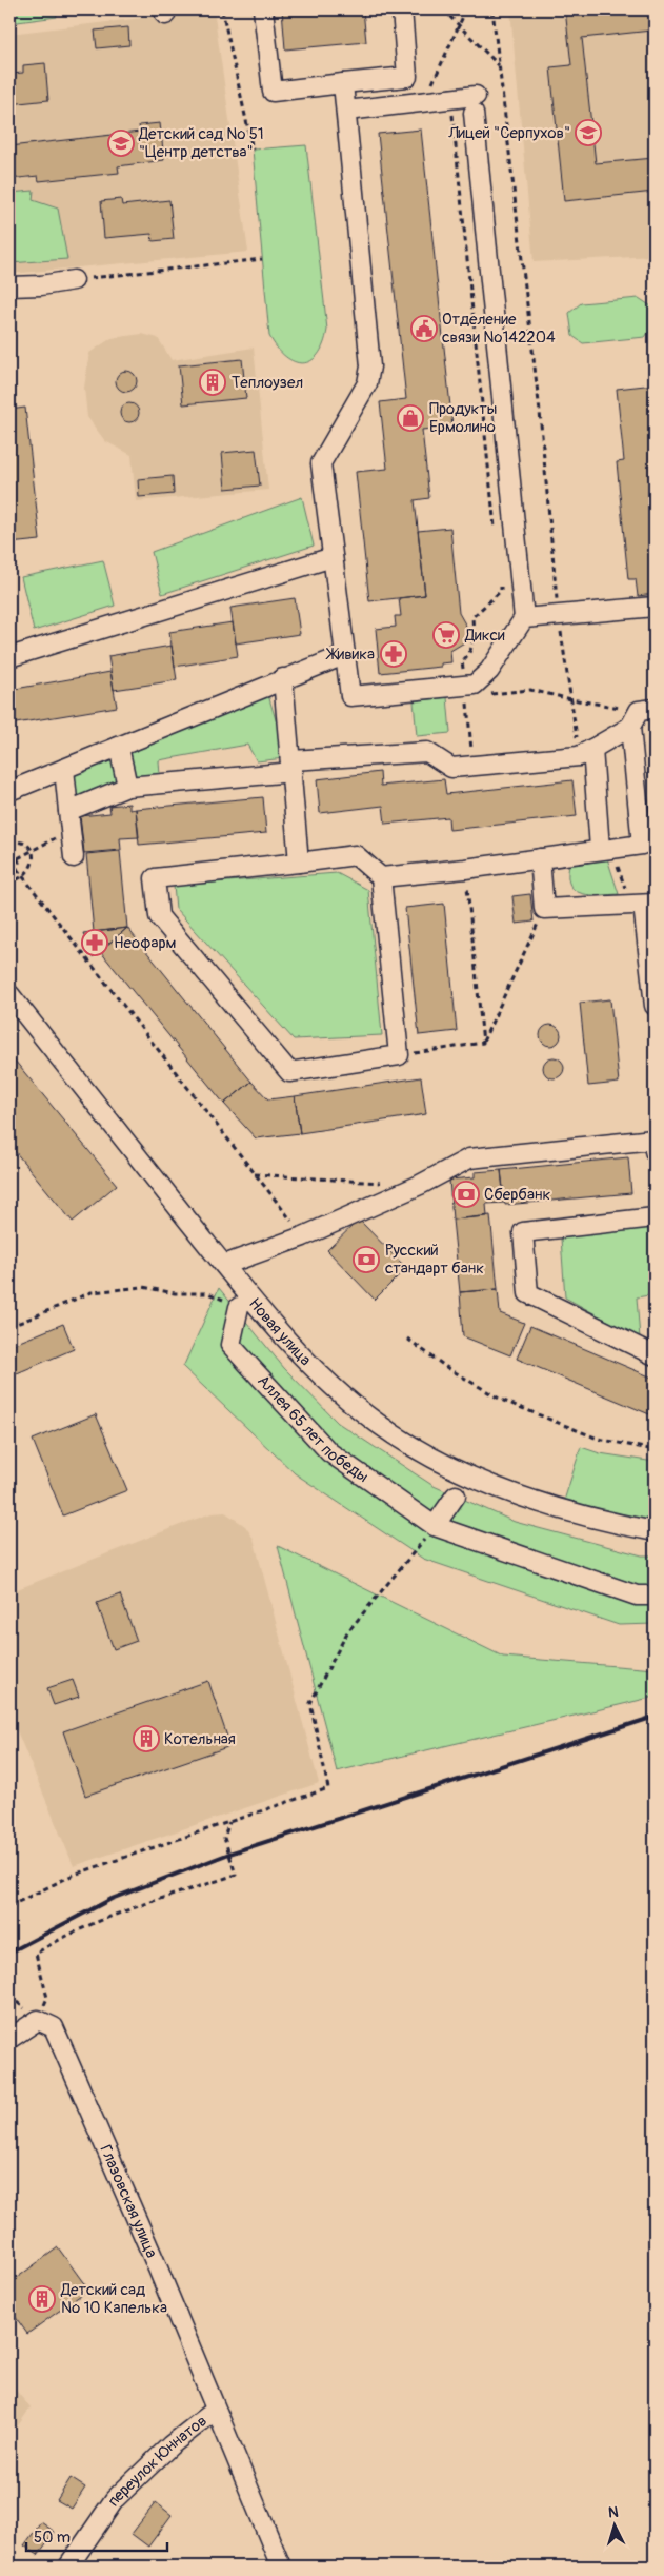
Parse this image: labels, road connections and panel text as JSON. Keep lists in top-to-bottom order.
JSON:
{
  "streets": {
    "street": [
      "Новая улица",
      "Аллея 65 лет победы",
      "Глазовская улица",
      "переулок Юннатов"
    ]
  },
  "crossings": [
    ["Глазовская улица", "переулок Юннатов"]
  ],
  "places": {
    "school or university": ["Лицей \"Серпухов\"", "Детский сад № 51 \"Центр детства\""],
    "public building": ["Отделение связи №142204"],
    "building": ["Теплоузел", "Котельная", "Детский сад № 10 Капелька"],
    "shop": ["Продукты Ермолино"],
    "supermarket": ["Дикси"],
    "pharmacy": ["Живика", "Неофарм"],
    "bank": ["Сбербанк", "Русский стандарт банк"]
  },
  "scale_bar": "50 m",
  "north": "top"
}
